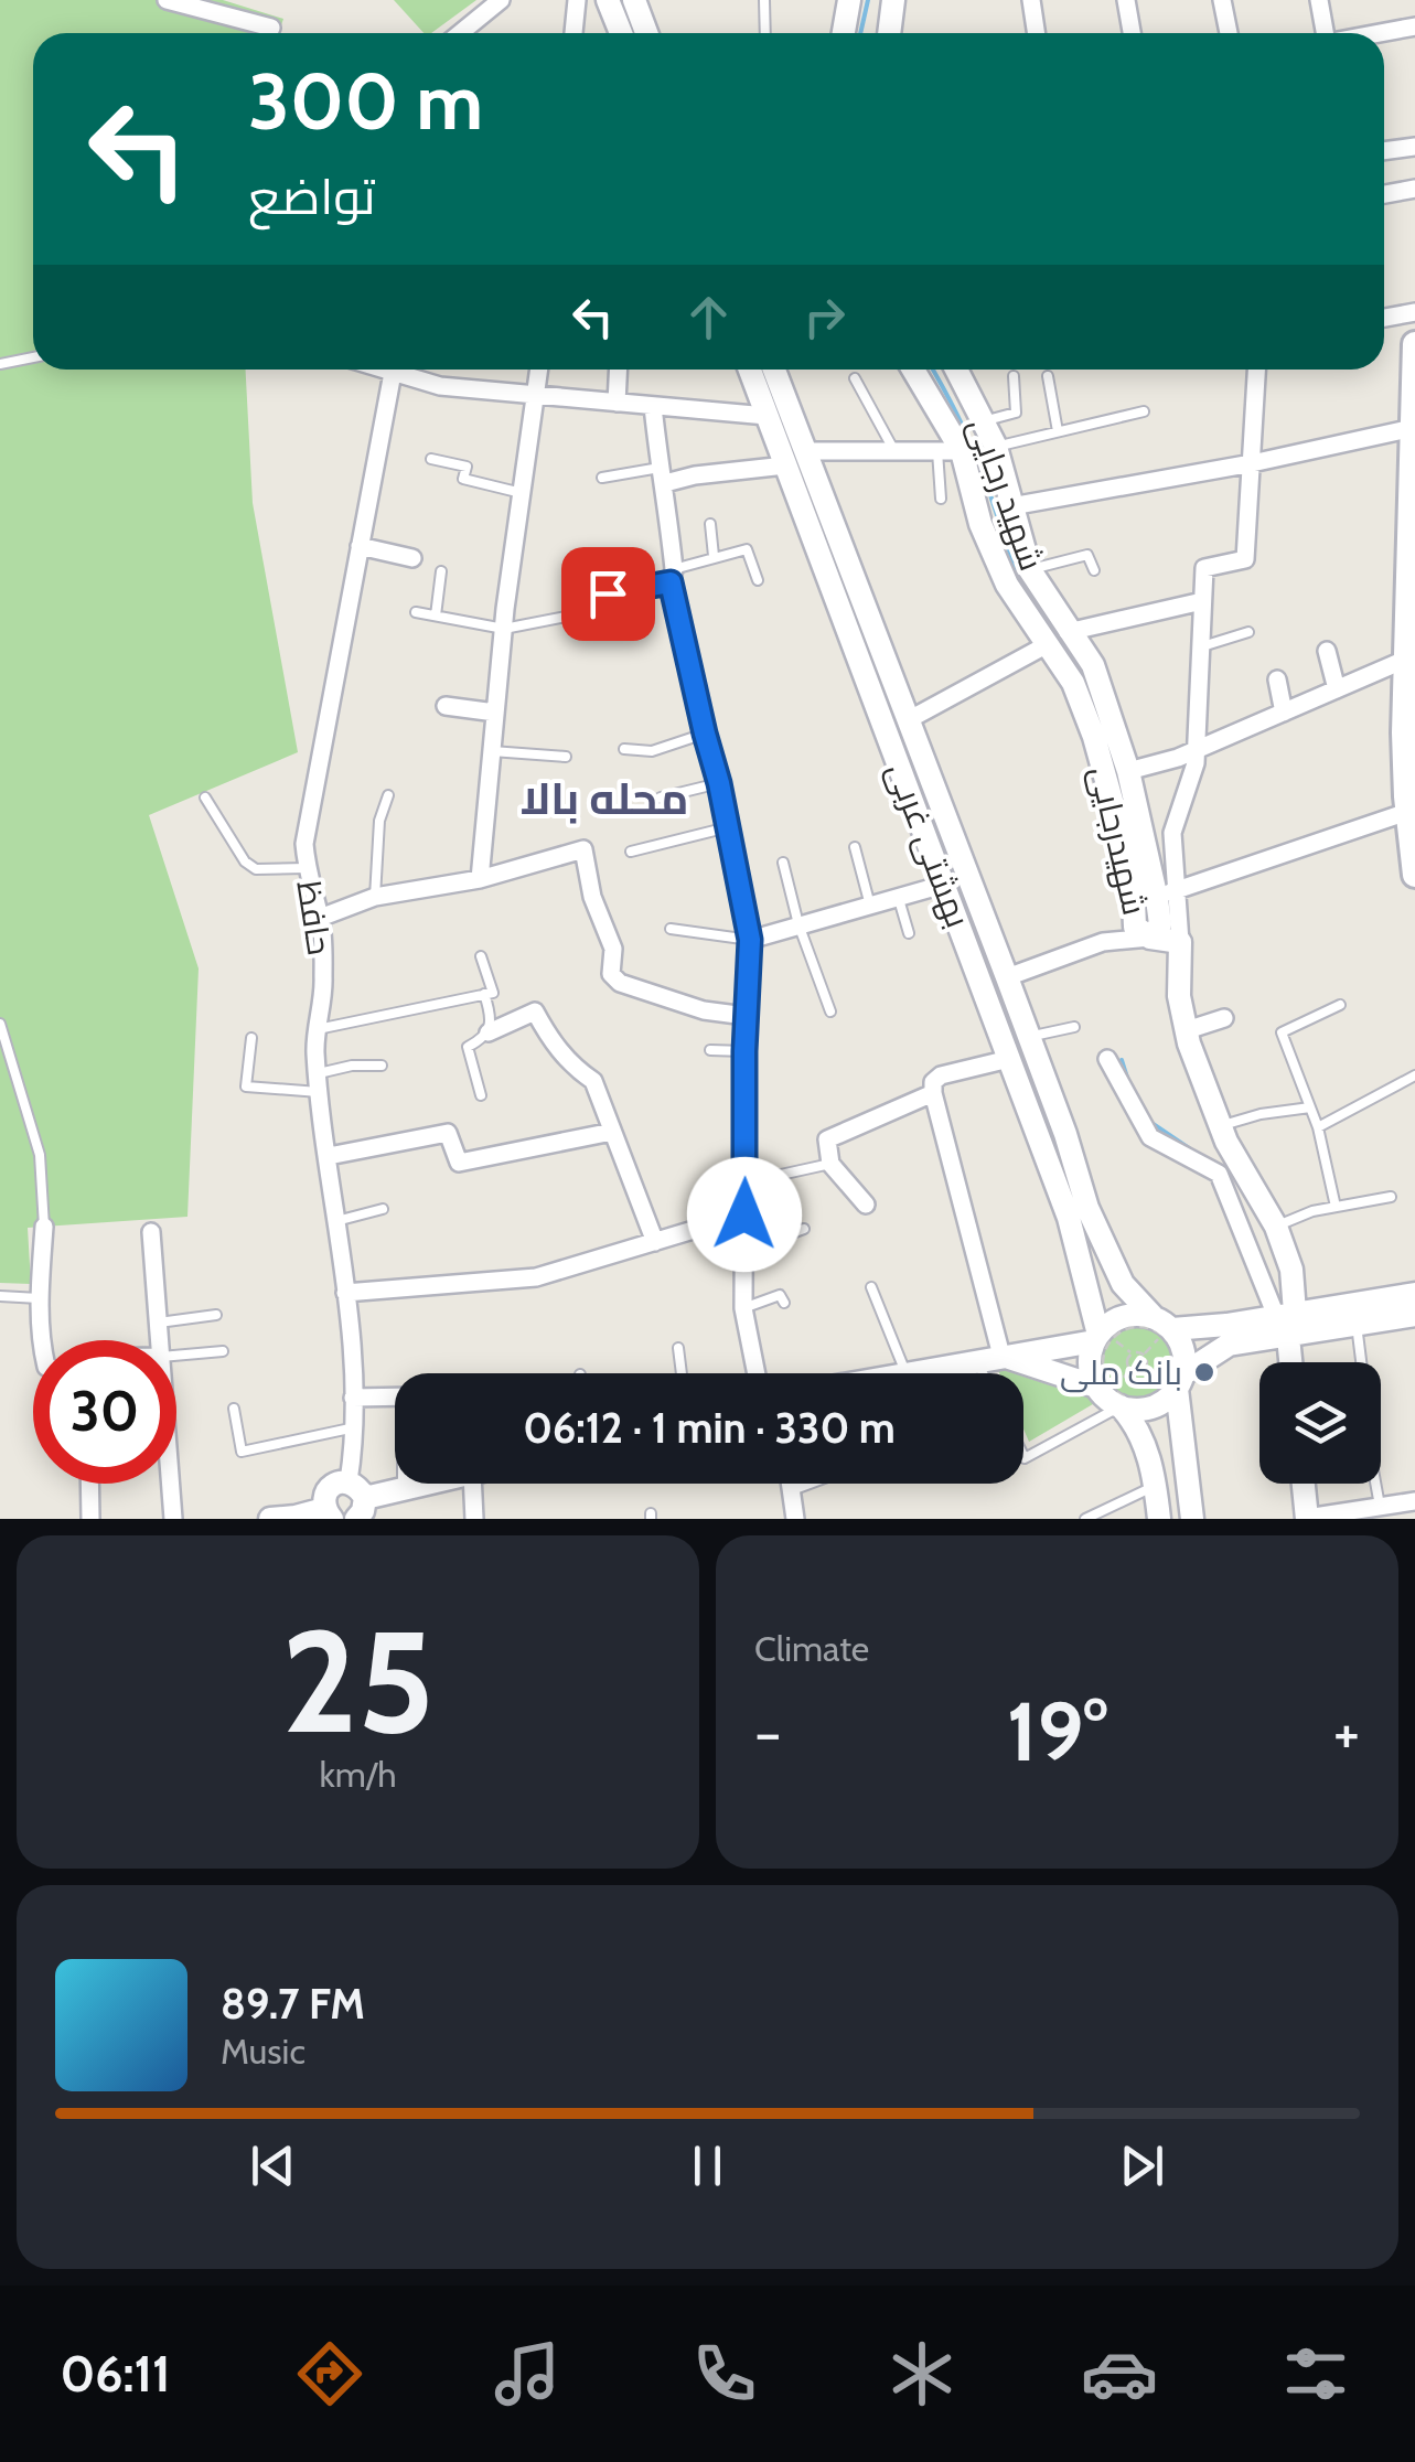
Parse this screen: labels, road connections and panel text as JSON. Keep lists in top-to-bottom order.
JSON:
{
  "streets": {
    "street": [
      "شهید رجایی",
      "شهیدرجایی",
      "بهشتی غربی",
      "حافظ"
    ]
  },
  "crossings": [
    ["شهید رجایی", "شهیدرجایی"]
  ],
  "districts": ["محله بالا"],
  "places": ["بانک ملی"],
  "page": {
    "turn": ["300 m", "تواضع"],
    "limit": "30",
    "trip": "06:12 · 1 min · 330 m",
    "tile": [
      ["25", "km/h"],
      "Climate"
    ],
    "heat": ["−", "19°", "+"],
    "song": ["89.7 FM", "Music"],
    "tabs": "06:11"
  }
}
